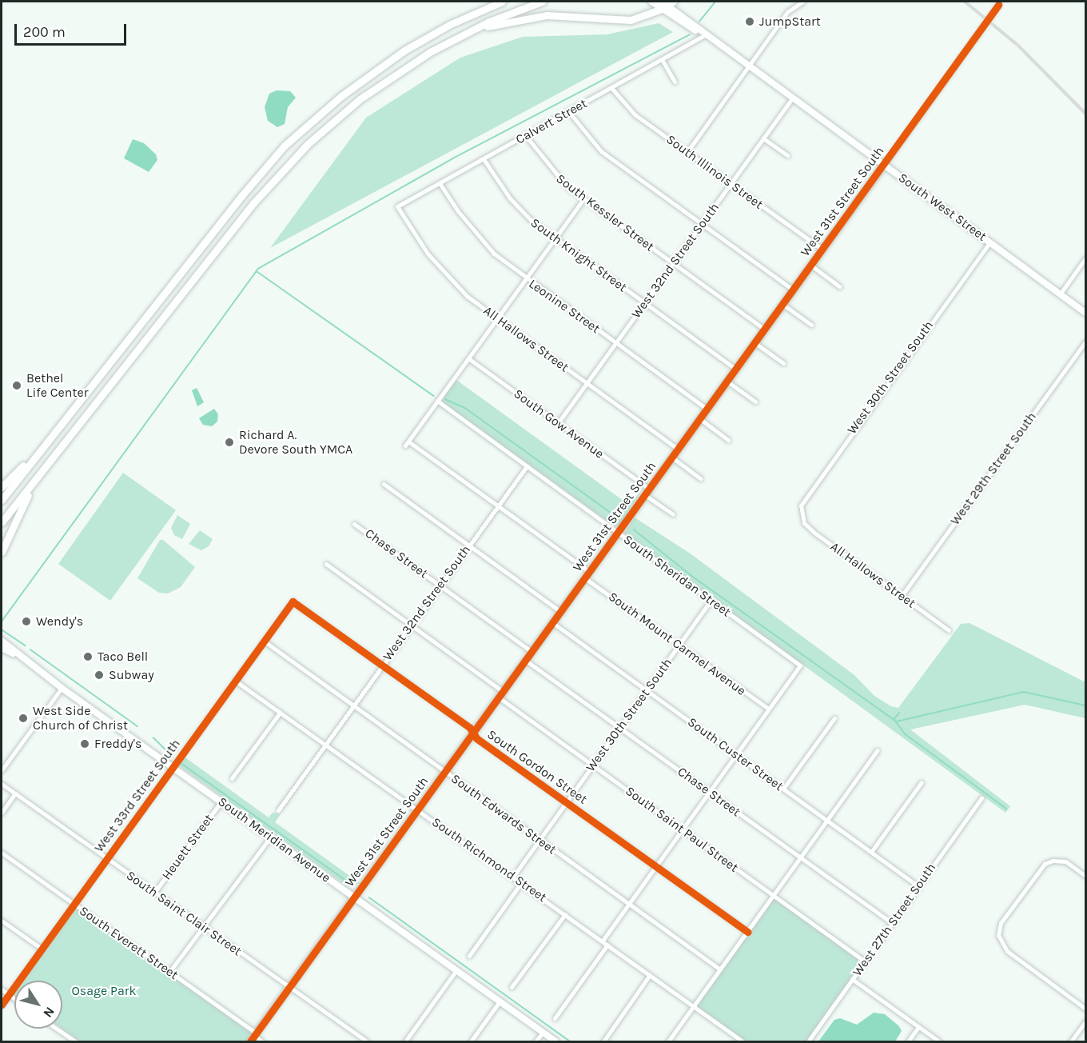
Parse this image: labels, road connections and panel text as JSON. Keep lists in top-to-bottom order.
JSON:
{
  "streets": {
    "street": [
      "Calvert Street",
      "South Illinois Street",
      "West 31st Street South",
      "South West Street",
      "South Kessler Street",
      "South Knight Street",
      "West 32nd Street South",
      "Leonine Street",
      "All Hallows Street",
      "West 30th Street South",
      "South Gow Avenue",
      "West 29th Street South",
      "Chase Street",
      "South Sheridan Street",
      "South Mount Carmel Avenue",
      "South Custer Street",
      "South Gordon Street",
      "West 33rd Street South",
      "South Edwards Street",
      "South Saint Paul Street",
      "South Meridian Avenue",
      "Heuett Street",
      "South Richmond Street",
      "South Saint Clair Street",
      "West 27th Street South",
      "South Everett Street"
    ]
  },
  "crossings": [
    ["Calvert Street", "South Illinois Street"],
    ["Calvert Street", "South West Street"],
    ["Calvert Street", "South Kessler Street"],
    ["Calvert Street", "South Knight Street"],
    ["Calvert Street", "Leonine Street"],
    ["Calvert Street", "All Hallows Street"],
    ["South Illinois Street", "West 31st Street South"],
    ["South Illinois Street", "West 32nd Street South"],
    ["West 31st Street South", "South West Street"],
    ["West 31st Street South", "South Kessler Street"],
    ["West 31st Street South", "South Knight Street"],
    ["West 31st Street South", "Leonine Street"],
    ["West 31st Street South", "All Hallows Street"],
    ["West 31st Street South", "South Gow Avenue"],
    ["West 31st Street South", "Chase Street"],
    ["West 31st Street South", "South Sheridan Street"],
    ["West 31st Street South", "South Mount Carmel Avenue"],
    ["West 31st Street South", "South Custer Street"],
    ["West 31st Street South", "South Gordon Street"],
    ["West 31st Street South", "South Edwards Street"],
    ["West 31st Street South", "South Saint Paul Street"],
    ["West 31st Street South", "South Meridian Avenue"],
    ["West 31st Street South", "South Richmond Street"],
    ["West 31st Street South", "South Saint Clair Street"],
    ["West 31st Street South", "South Everett Street"],
    ["South West Street", "West 32nd Street South"],
    ["South West Street", "West 30th Street South"],
    ["South Kessler Street", "West 32nd Street South"],
    ["South Knight Street", "West 32nd Street South"],
    ["West 32nd Street South", "Leonine Street"],
    ["West 32nd Street South", "All Hallows Street"],
    ["West 32nd Street South", "South Gow Avenue"],
    ["West 32nd Street South", "Chase Street"],
    ["West 32nd Street South", "South Sheridan Street"],
    ["West 32nd Street South", "South Gordon Street"],
    ["West 32nd Street South", "South Edwards Street"],
    ["West 32nd Street South", "South Richmond Street"],
    ["All Hallows Street", "West 30th Street South"],
    ["All Hallows Street", "West 29th Street South"],
    ["West 30th Street South", "Chase Street"],
    ["West 30th Street South", "South Sheridan Street"],
    ["West 30th Street South", "South Mount Carmel Avenue"],
    ["West 30th Street South", "South Custer Street"],
    ["West 30th Street South", "South Gordon Street"],
    ["West 30th Street South", "South Edwards Street"],
    ["West 30th Street South", "South Saint Paul Street"],
    ["West 30th Street South", "South Richmond Street"],
    ["Chase Street", "West 27th Street South"],
    ["South Sheridan Street", "South Mount Carmel Avenue"],
    ["South Custer Street", "West 27th Street South"],
    ["South Gordon Street", "West 33rd Street South"],
    ["West 33rd Street South", "South Edwards Street"],
    ["West 33rd Street South", "South Meridian Avenue"],
    ["West 33rd Street South", "South Richmond Street"],
    ["West 33rd Street South", "South Saint Clair Street"],
    ["West 33rd Street South", "South Everett Street"],
    ["South Saint Paul Street", "West 27th Street South"],
    ["South Meridian Avenue", "Heuett Street"],
    ["Heuett Street", "South Saint Clair Street"]
  ],
  "parks": ["Osage Park"],
  "places": [
    "JumpStart",
    "Bethel Life Center",
    "Richard A. Devore South YMCA",
    "Wendy's",
    "Taco Bell",
    "Subway",
    "West Side Church of Christ",
    "Freddy's"
  ],
  "scale_bar": "200 m",
  "north": "bottom right"
}
